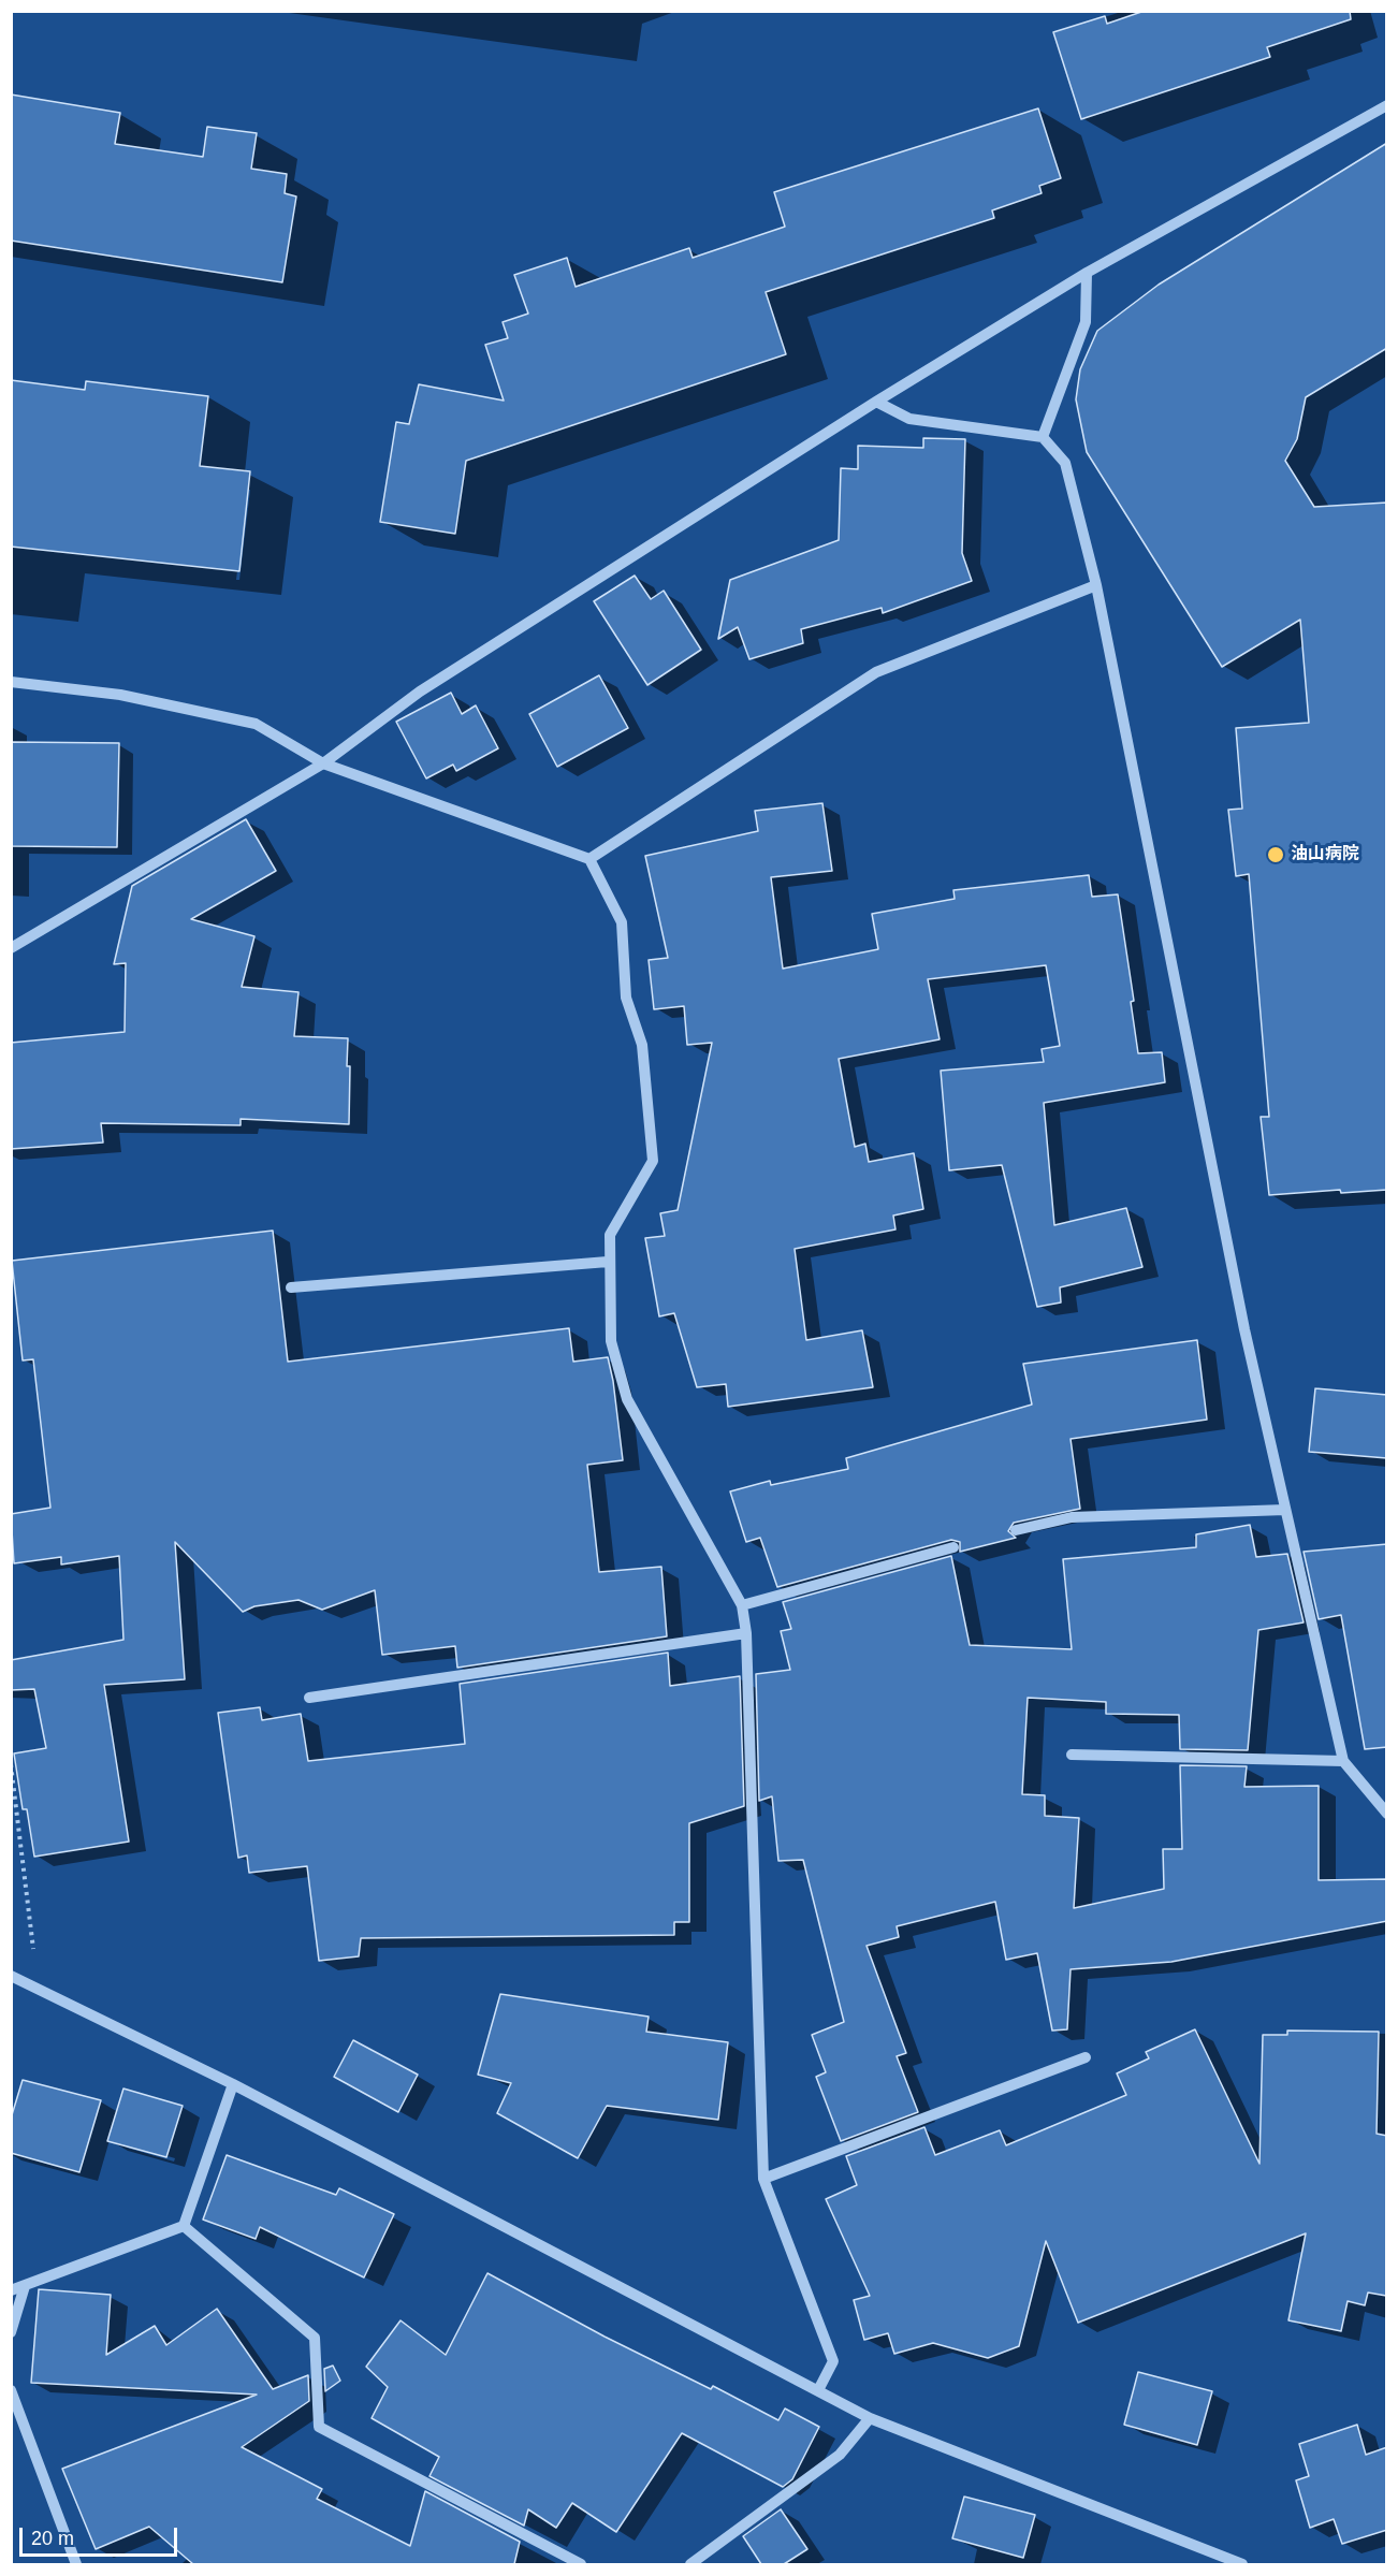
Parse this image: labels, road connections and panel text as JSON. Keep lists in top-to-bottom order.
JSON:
{
  "places": ["油山病院"],
  "scale_bar": "20 m"
}
